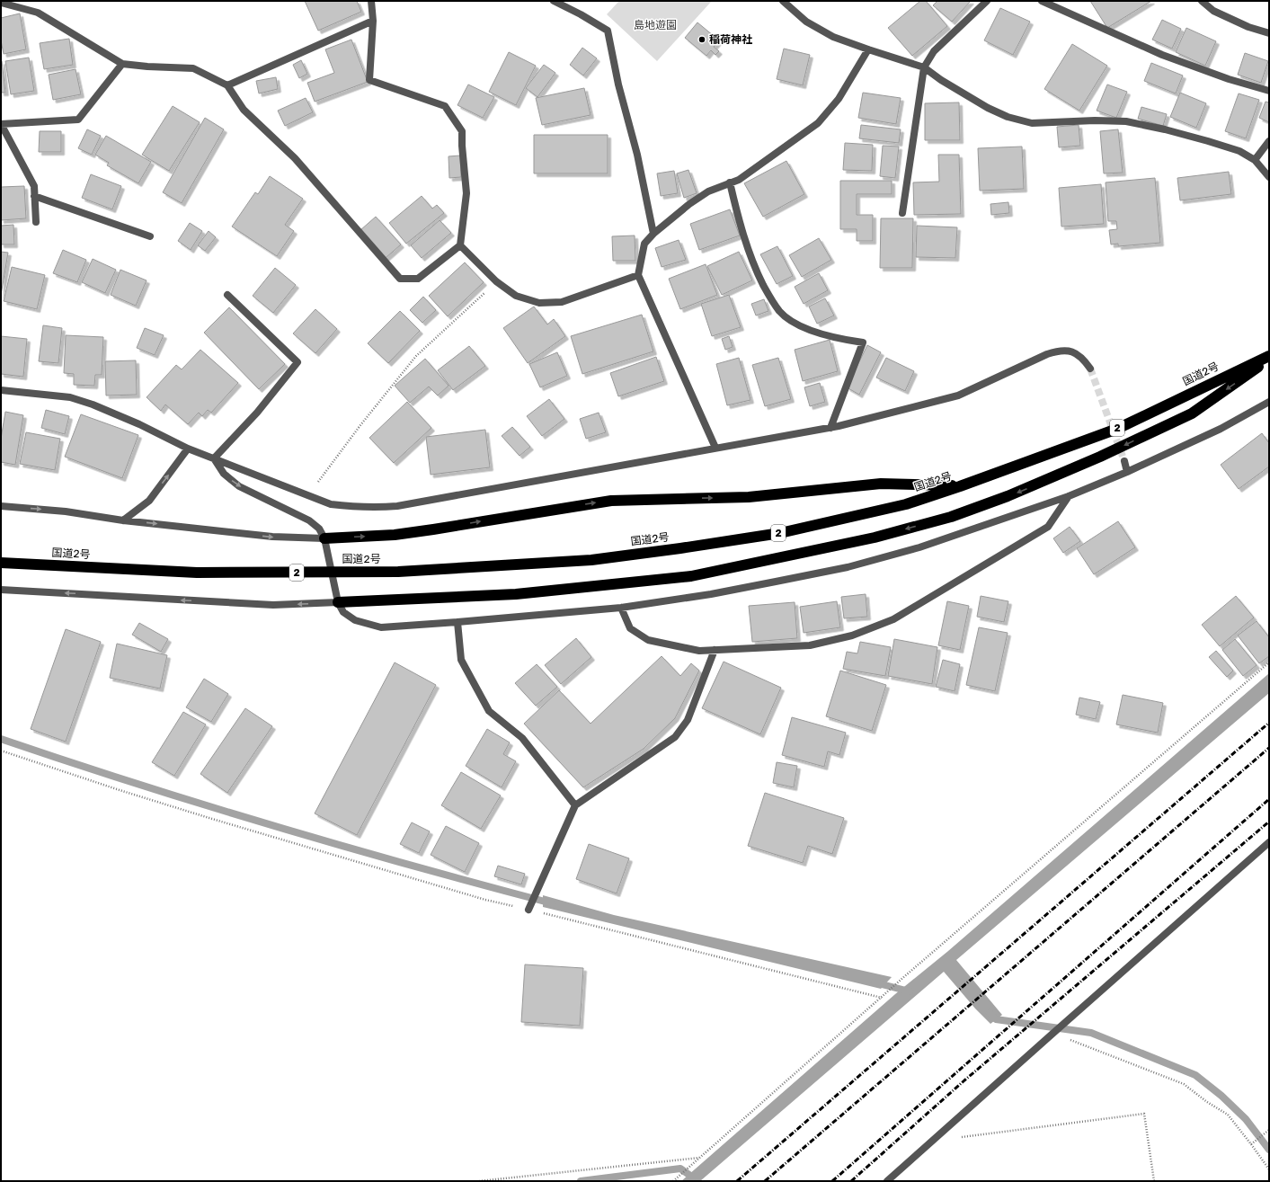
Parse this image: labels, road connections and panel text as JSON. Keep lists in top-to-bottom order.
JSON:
{
  "streets": {
    "highway": ["国道2号", "2"]
  },
  "parks": ["島地遊園"],
  "places": ["稲荷神社"]
}
